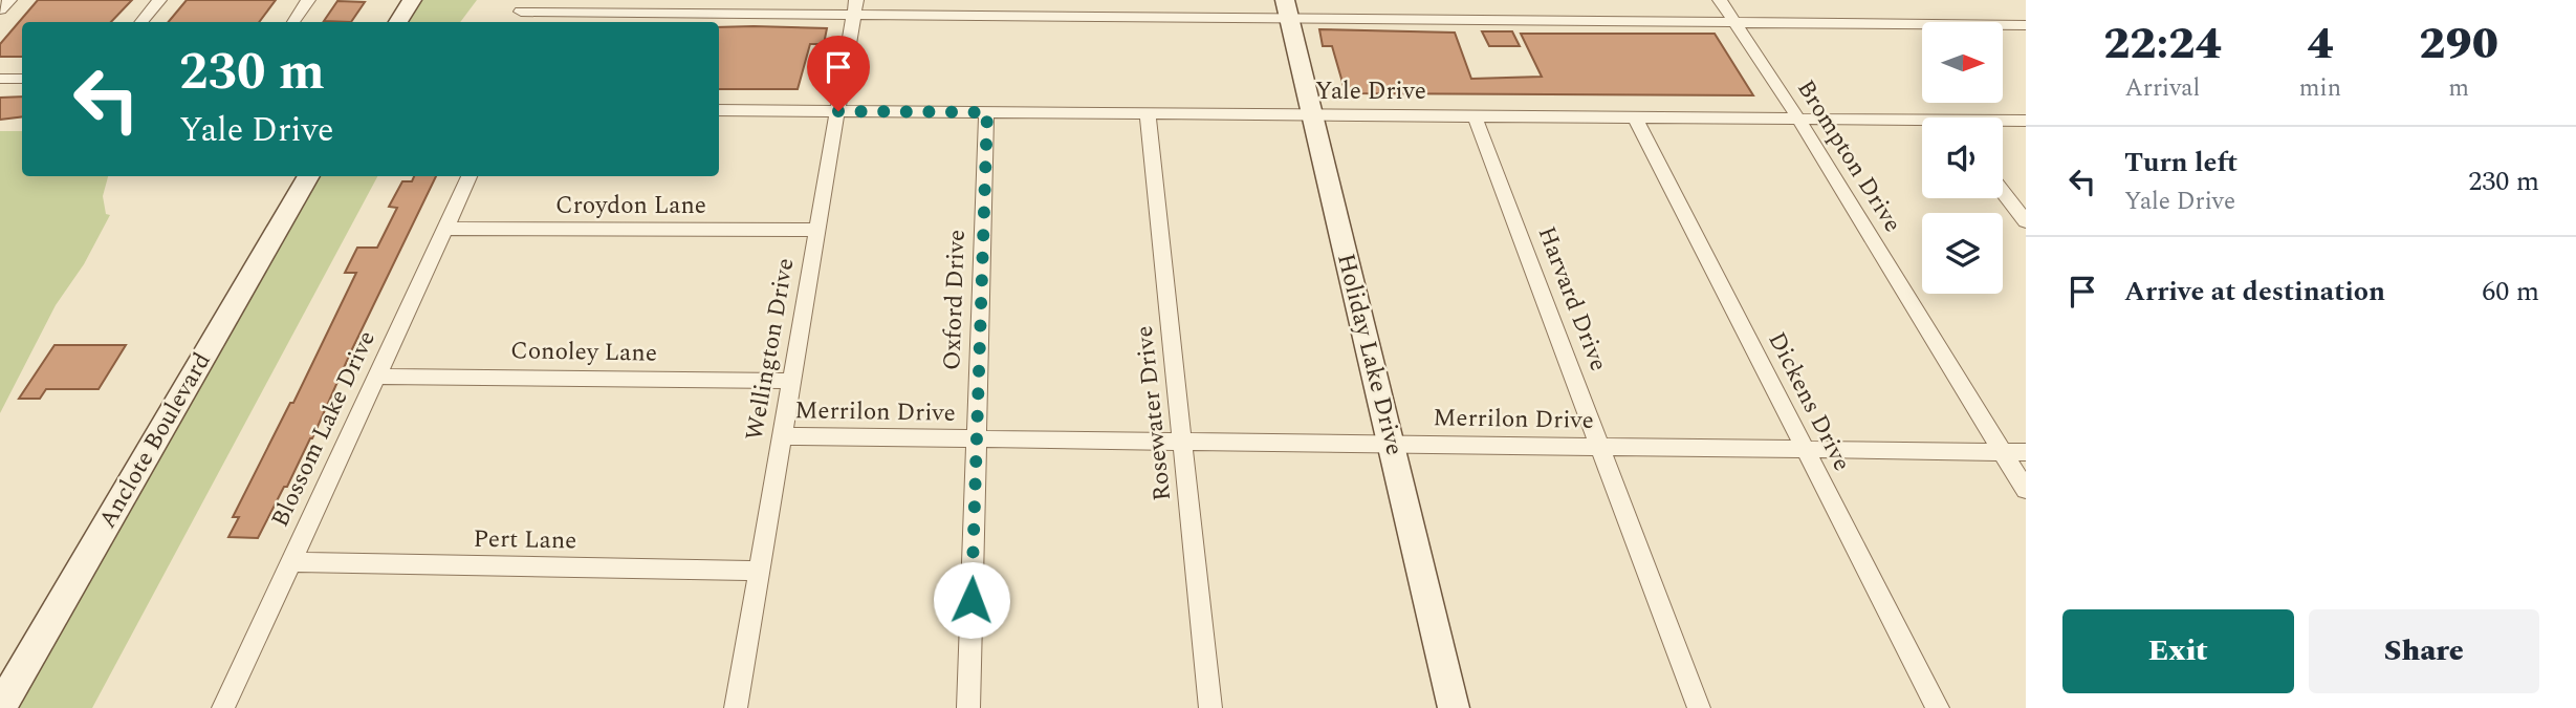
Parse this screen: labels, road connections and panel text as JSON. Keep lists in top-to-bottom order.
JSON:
{
  "streets": {
    "street": [
      "Yale Drive",
      "Brompton Drive",
      "Croydon Lane",
      "Harvard Drive",
      "Oxford Drive",
      "Wellington Drive",
      "Conoley Lane",
      "Holiday Lake Drive",
      "Dickens Drive",
      "Merrilon Drive",
      "Rosewater Drive",
      "Blossom Lake Drive",
      "Anclote Boulevard",
      "Pert Lane"
    ]
  },
  "crossings": [
    ["Yale Drive", "Brompton Drive"],
    ["Yale Drive", "Harvard Drive"],
    ["Yale Drive", "Oxford Drive"],
    ["Yale Drive", "Wellington Drive"],
    ["Yale Drive", "Holiday Lake Drive"],
    ["Yale Drive", "Dickens Drive"],
    ["Yale Drive", "Rosewater Drive"],
    ["Brompton Drive", "Merrilon Drive"],
    ["Croydon Lane", "Wellington Drive"],
    ["Croydon Lane", "Blossom Lake Drive"],
    ["Harvard Drive", "Merrilon Drive"],
    ["Oxford Drive", "Merrilon Drive"],
    ["Wellington Drive", "Conoley Lane"],
    ["Wellington Drive", "Merrilon Drive"],
    ["Wellington Drive", "Pert Lane"],
    ["Conoley Lane", "Blossom Lake Drive"],
    ["Holiday Lake Drive", "Merrilon Drive"],
    ["Dickens Drive", "Merrilon Drive"],
    ["Merrilon Drive", "Rosewater Drive"],
    ["Blossom Lake Drive", "Pert Lane"]
  ],
  "north": "right",
  "page": {
    "eta": [
      "22:24",
      "Arrival",
      "4",
      "min",
      "290",
      "m"
    ],
    "turn": ["230 m", "Yale Drive"],
    "list": [
      {
        "name": "Turn left",
        "note": "Yale Drive",
        "value": "230 m"
      },
      {
        "name": "Arrive at destination",
        "value": "60 m"
      }
    ],
    "buttons": ["Exit", "Share"]
  }
}
